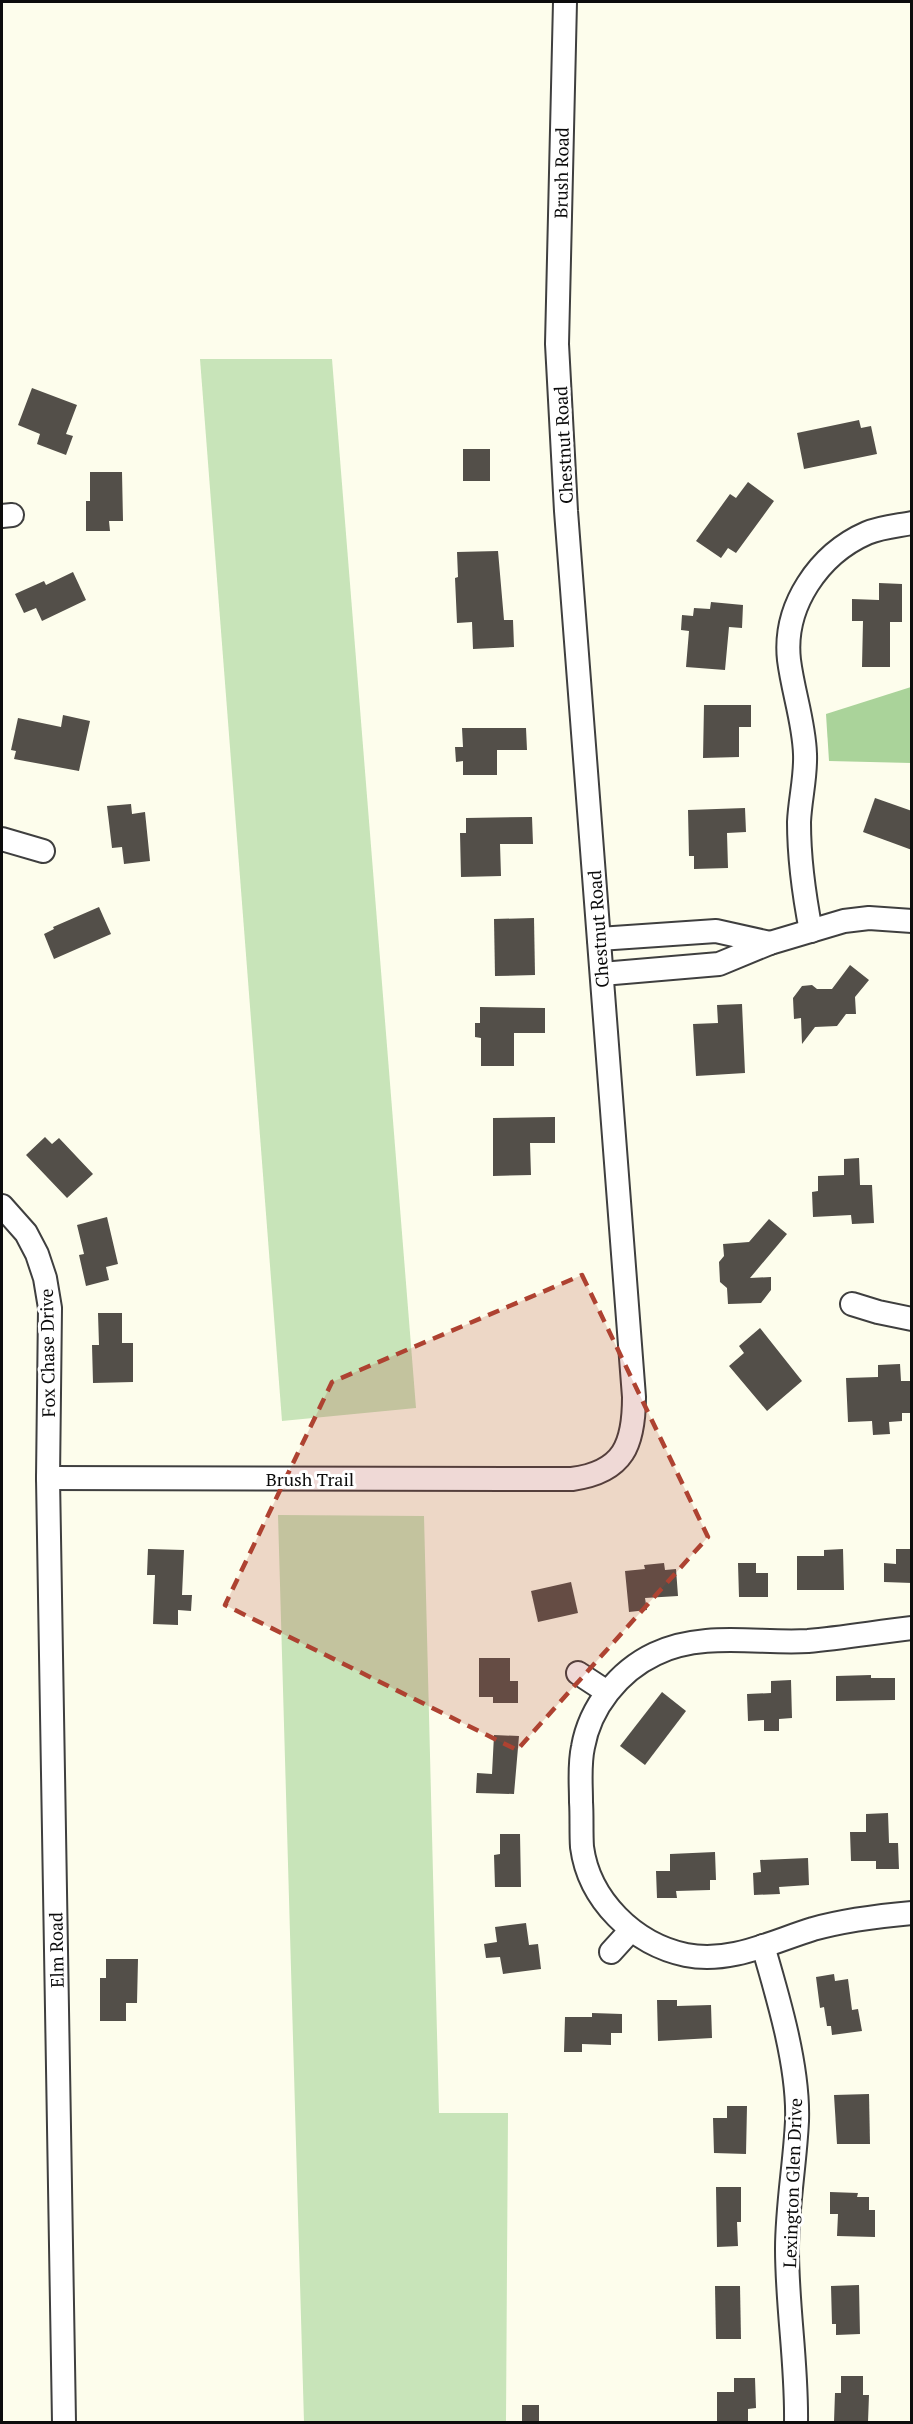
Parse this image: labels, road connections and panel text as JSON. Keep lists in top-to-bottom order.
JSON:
{
  "streets": {
    "street": [
      "Brush Road",
      "Chestnut Road",
      "Fox Chase Drive",
      "Brush Trail",
      "Elm Road",
      "Lexington Glen Drive"
    ]
  },
  "crossings": [
    ["Brush Road", "Chestnut Road"],
    ["Chestnut Road", "Brush Trail"],
    ["Fox Chase Drive", "Brush Trail"],
    ["Fox Chase Drive", "Elm Road"],
    ["Brush Trail", "Elm Road"]
  ]
}
